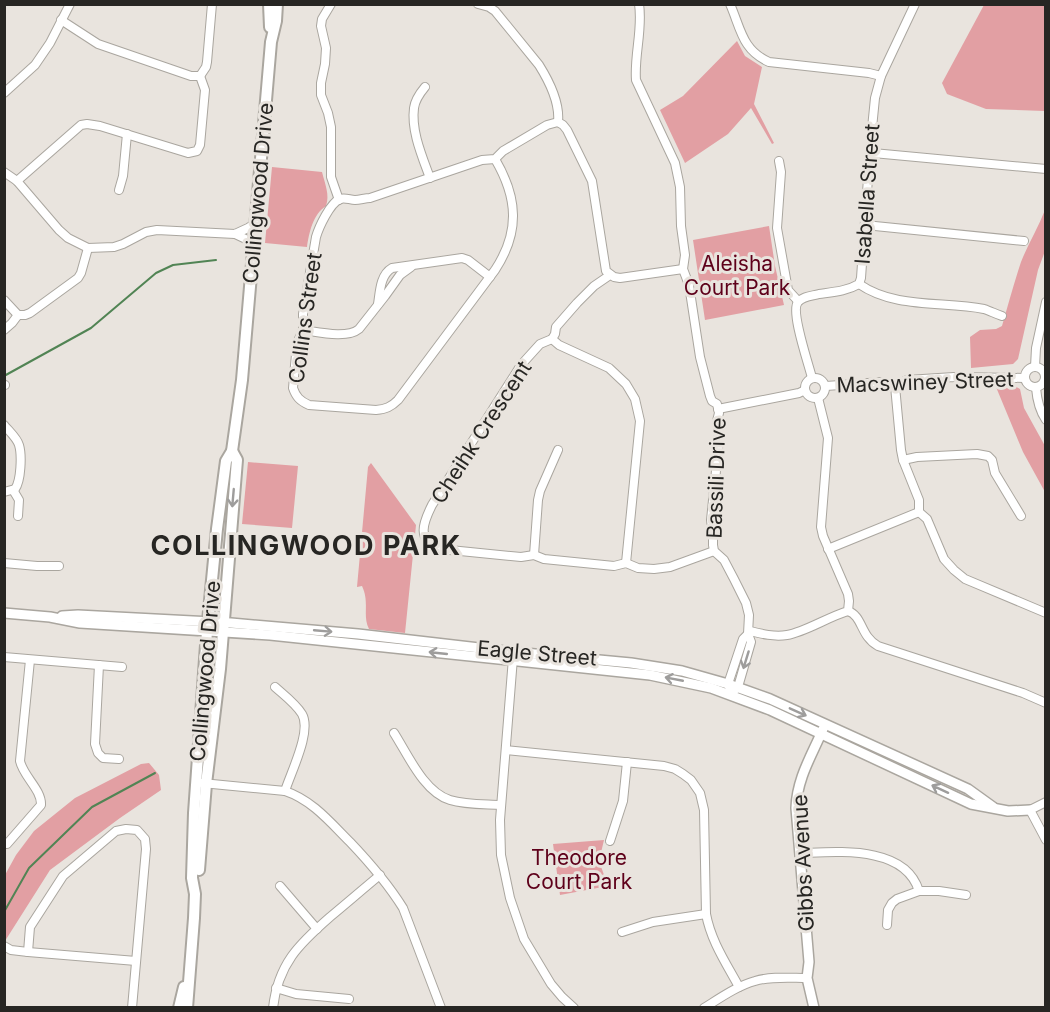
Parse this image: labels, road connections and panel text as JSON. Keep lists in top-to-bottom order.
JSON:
{
  "streets": {
    "main road": ["Collingwood Drive"],
    "street": [
      "Isabella Street",
      "Collins Street",
      "Macswiney Street",
      "Cheihk Crescent",
      "Bassili Drive",
      "Eagle Street",
      "Gibbs Avenue"
    ]
  },
  "crossings": [
    ["Collingwood Drive", "Eagle Street"],
    ["Cheihk Crescent", "Bassili Drive"],
    ["Eagle Street", "Gibbs Avenue"]
  ],
  "districts": ["COLLINGWOOD PARK"],
  "parks": ["Aleisha Court Park", "Theodore Court Park"]
}
